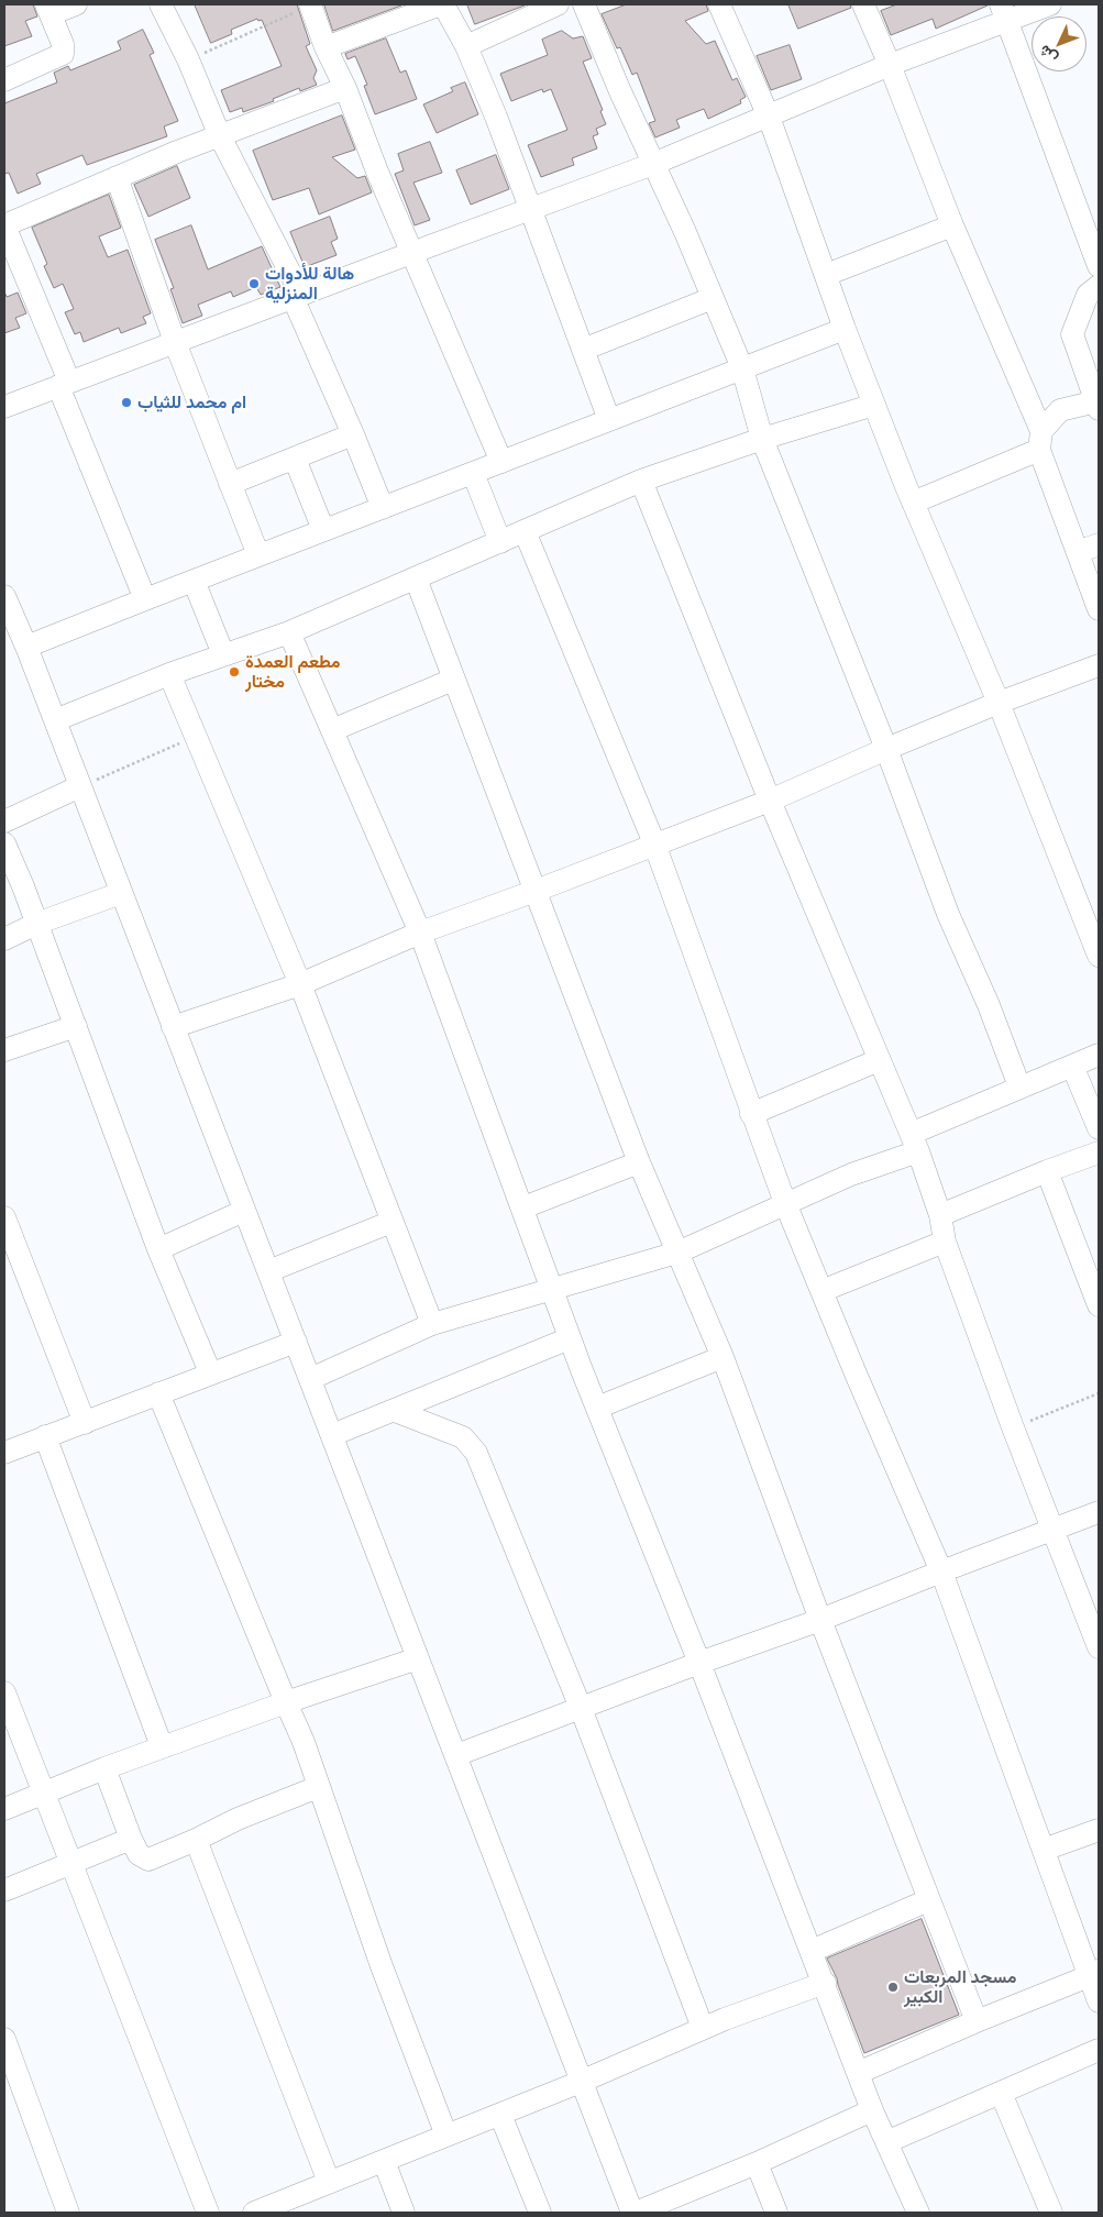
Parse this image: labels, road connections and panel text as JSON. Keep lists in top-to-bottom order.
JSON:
{
  "places": [
    "هالة للأدوات المنزلية",
    "ام محمد للثياب",
    "مطعم العمدة مختار",
    "مسجد المربعات الكبير"
  ],
  "north": "bottom left"
}
